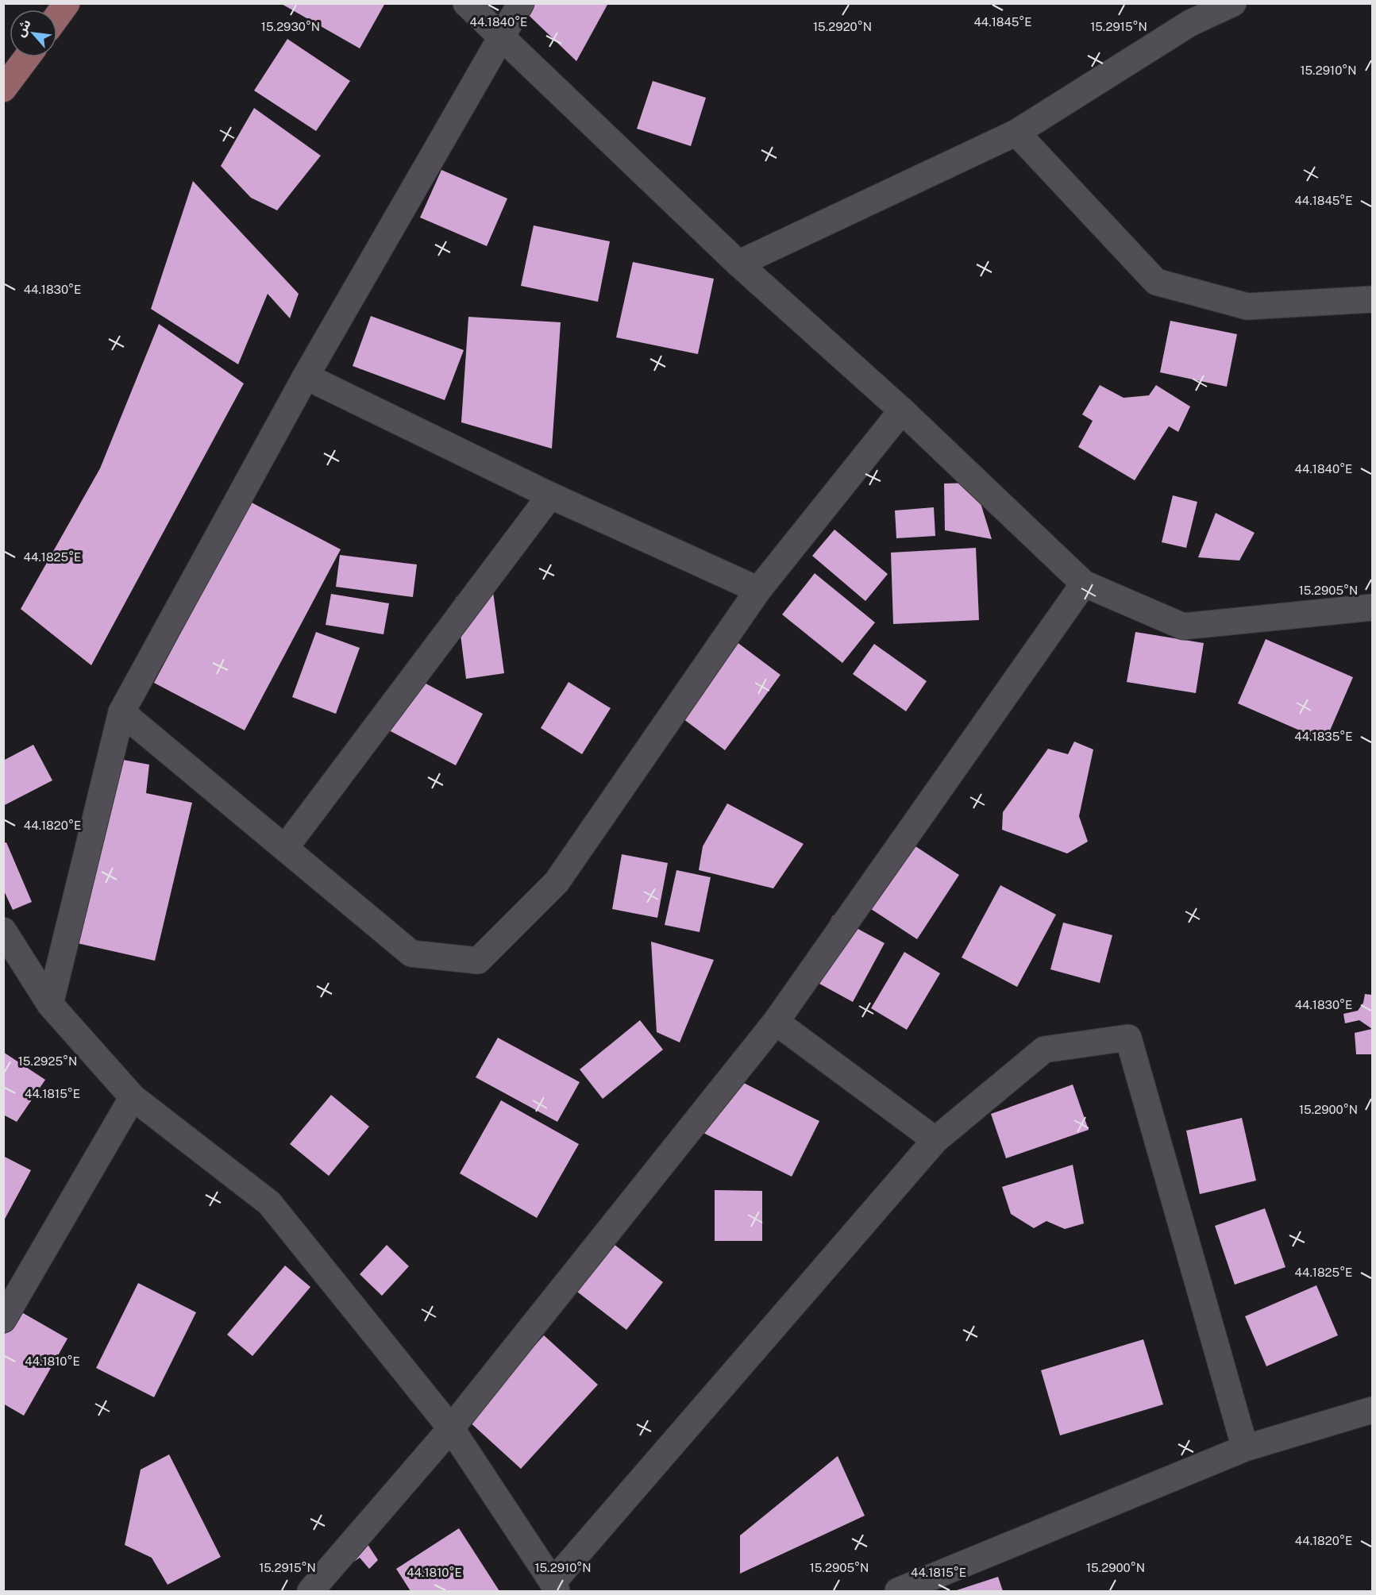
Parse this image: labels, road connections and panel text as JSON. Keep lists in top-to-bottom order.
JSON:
{
  "north": "top left",
  "coordinates": [
    "44.1840°E",
    "44.1845°E",
    "15.2930°N",
    "15.2920°N",
    "15.2915°N",
    "15.2910°N",
    "44.1830°E",
    "44.1825°E",
    "15.2905°N",
    "44.1835°E",
    "44.1820°E",
    "15.2925°N",
    "44.1815°E",
    "15.2900°N",
    "44.1810°E"
  ]
}
